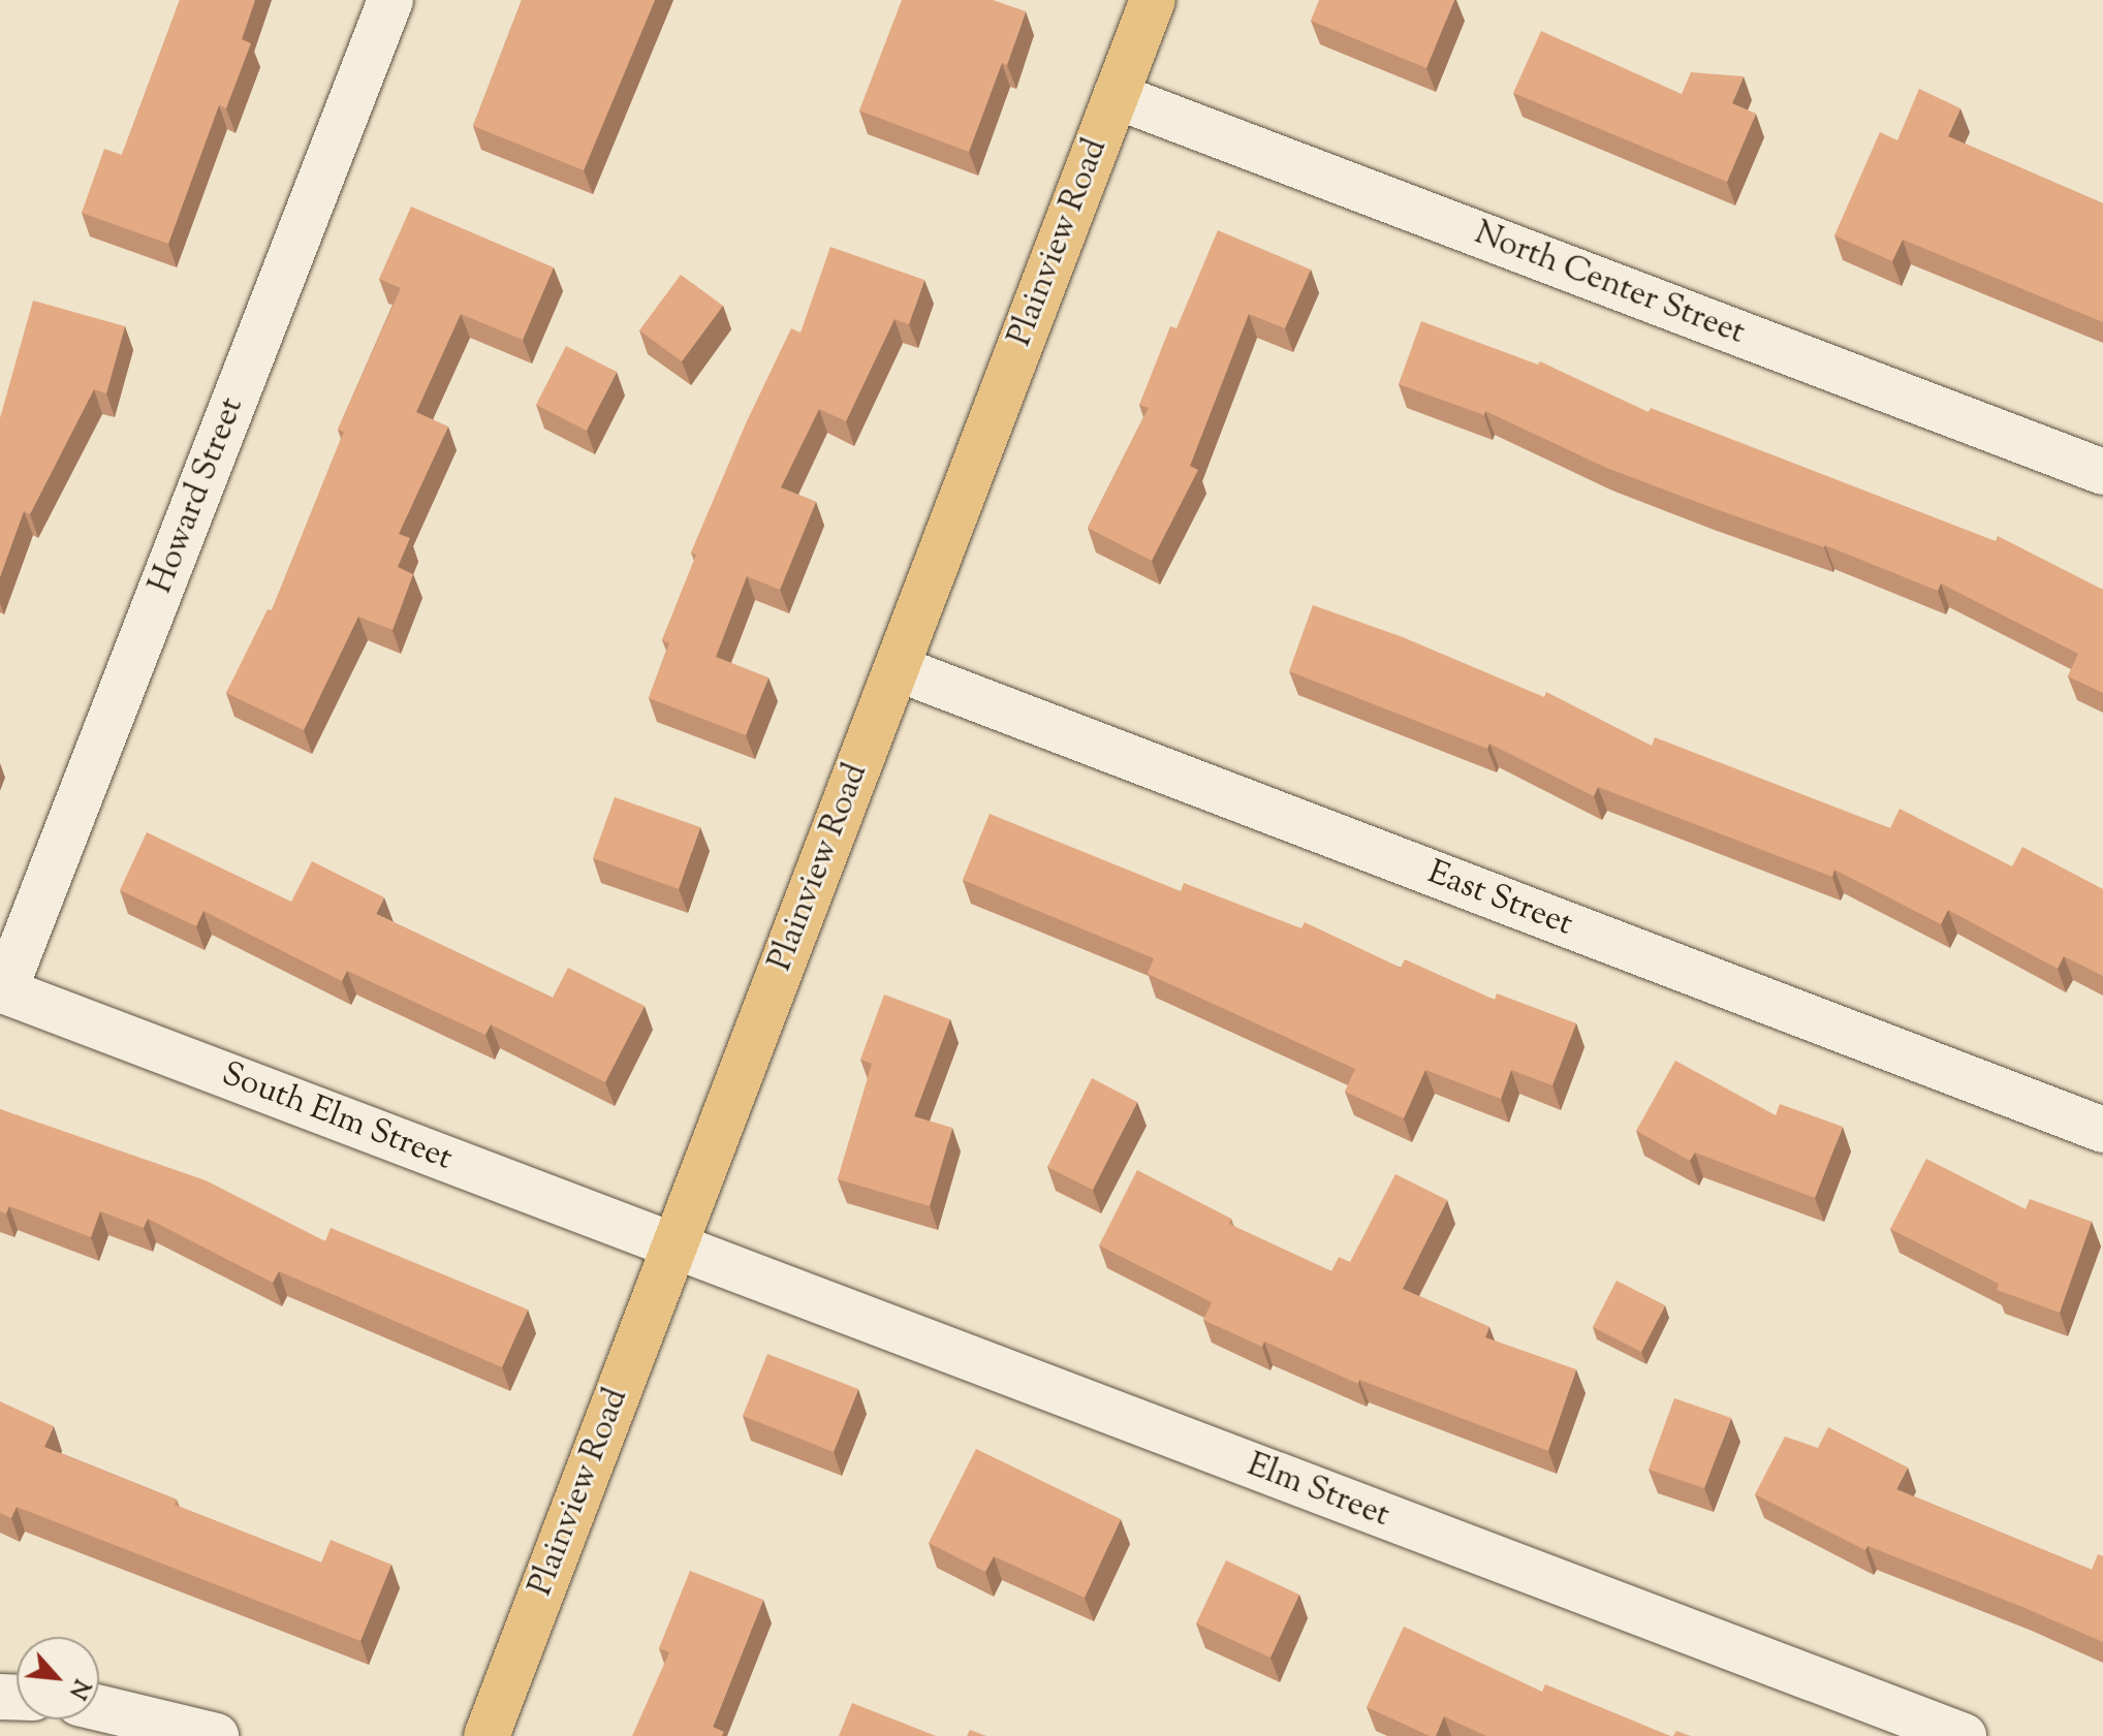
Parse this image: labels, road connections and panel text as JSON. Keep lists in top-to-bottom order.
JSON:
{
  "streets": {
    "main road": ["Plainview Road"],
    "street": [
      "North Center Street",
      "Howard Street",
      "East Street",
      "South Elm Street",
      "Elm Street"
    ]
  },
  "crossings": [
    ["Plainview Road", "North Center Street"],
    ["Plainview Road", "East Street"],
    ["Plainview Road", "South Elm Street"],
    ["Plainview Road", "Elm Street"],
    ["Howard Street", "South Elm Street"],
    ["South Elm Street", "Elm Street"]
  ],
  "north": "bottom right"
}
